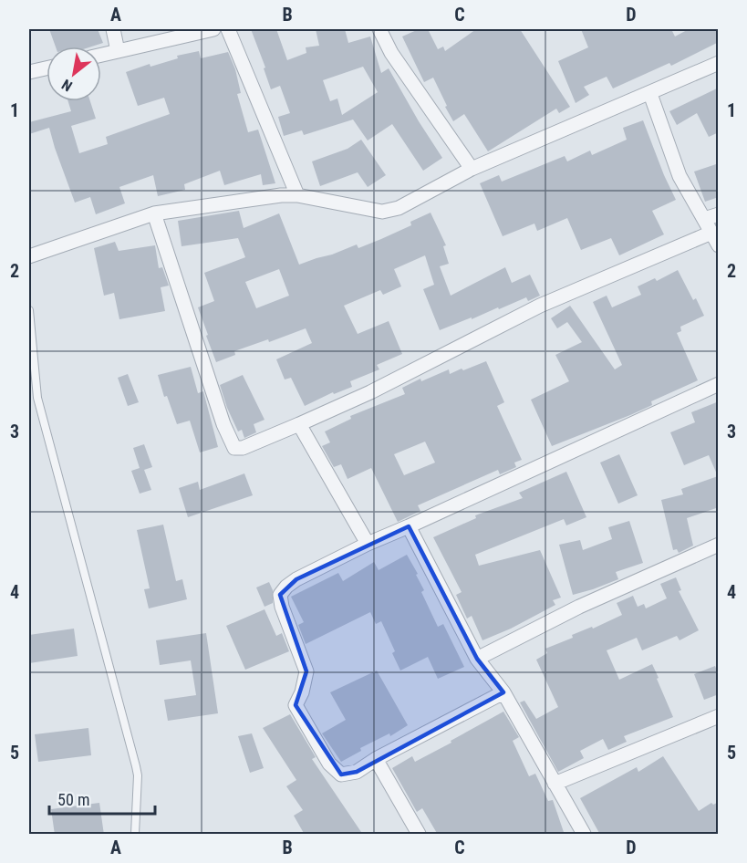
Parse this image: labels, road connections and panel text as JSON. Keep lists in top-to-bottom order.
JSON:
{
  "scale_bar": "50 m",
  "north": "bottom left",
  "grid": {
    "columns": [
      "A",
      "B",
      "C",
      "D"
    ],
    "rows": [
      "1",
      "2",
      "3",
      "4",
      "5"
    ]
  }
}
